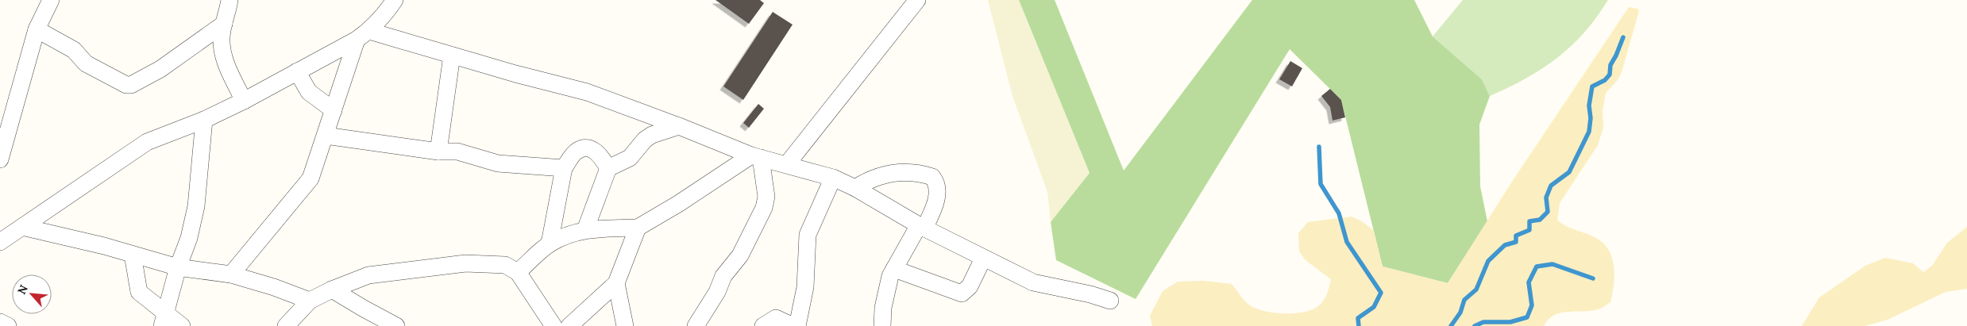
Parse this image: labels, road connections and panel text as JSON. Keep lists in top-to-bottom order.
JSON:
{
  "north": "top left"
}
